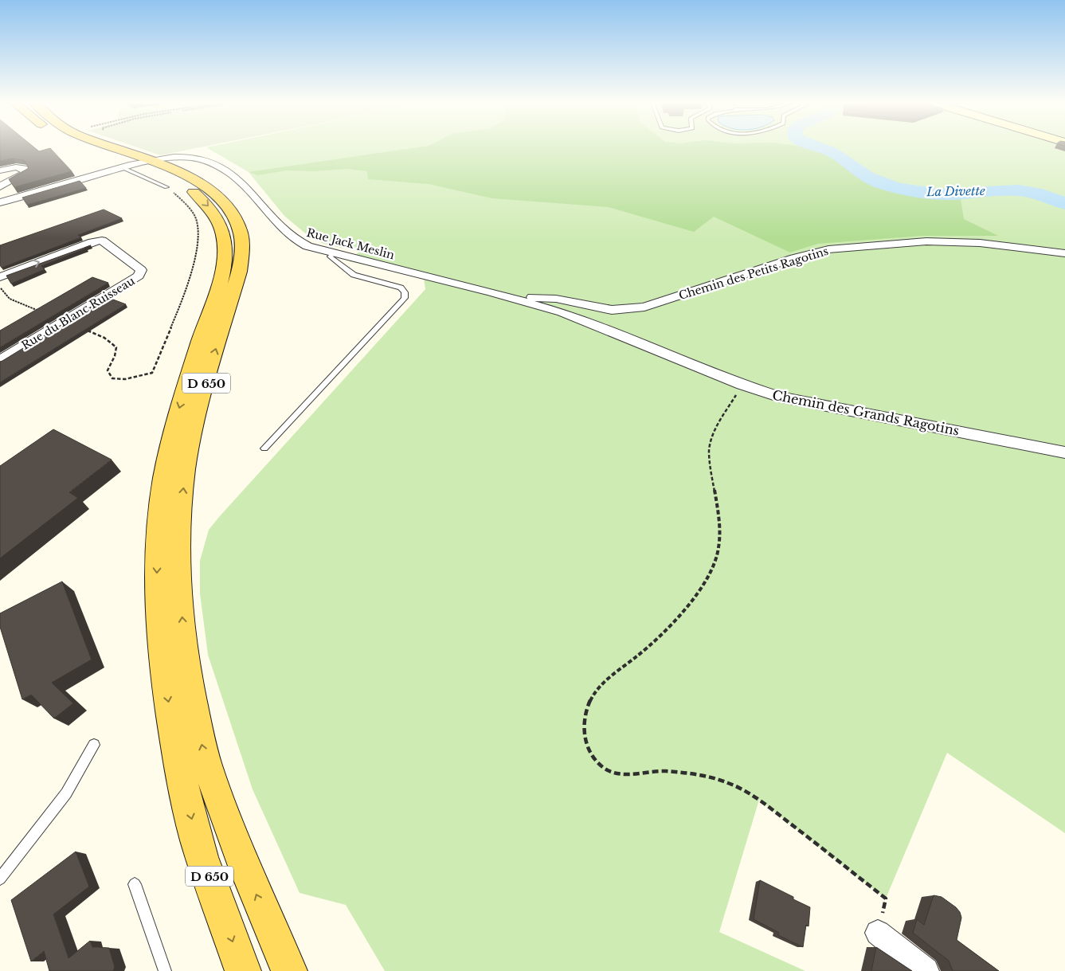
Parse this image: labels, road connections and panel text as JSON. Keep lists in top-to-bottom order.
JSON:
{
  "streets": {
    "main road": ["D 650"],
    "street": [
      "Rue Jack Meslin",
      "Chemin des Petits Ragotins",
      "Rue du Blanc Ruisseau",
      "Chemin des Grands Ragotins"
    ]
  },
  "crossings": [
    ["Rue Jack Meslin", "Chemin des Petits Ragotins"],
    ["Rue Jack Meslin", "D 650"],
    ["Rue Jack Meslin", "Chemin des Grands Ragotins"],
    ["Chemin des Petits Ragotins", "Chemin des Grands Ragotins"]
  ],
  "water": ["La Divette"]
}
